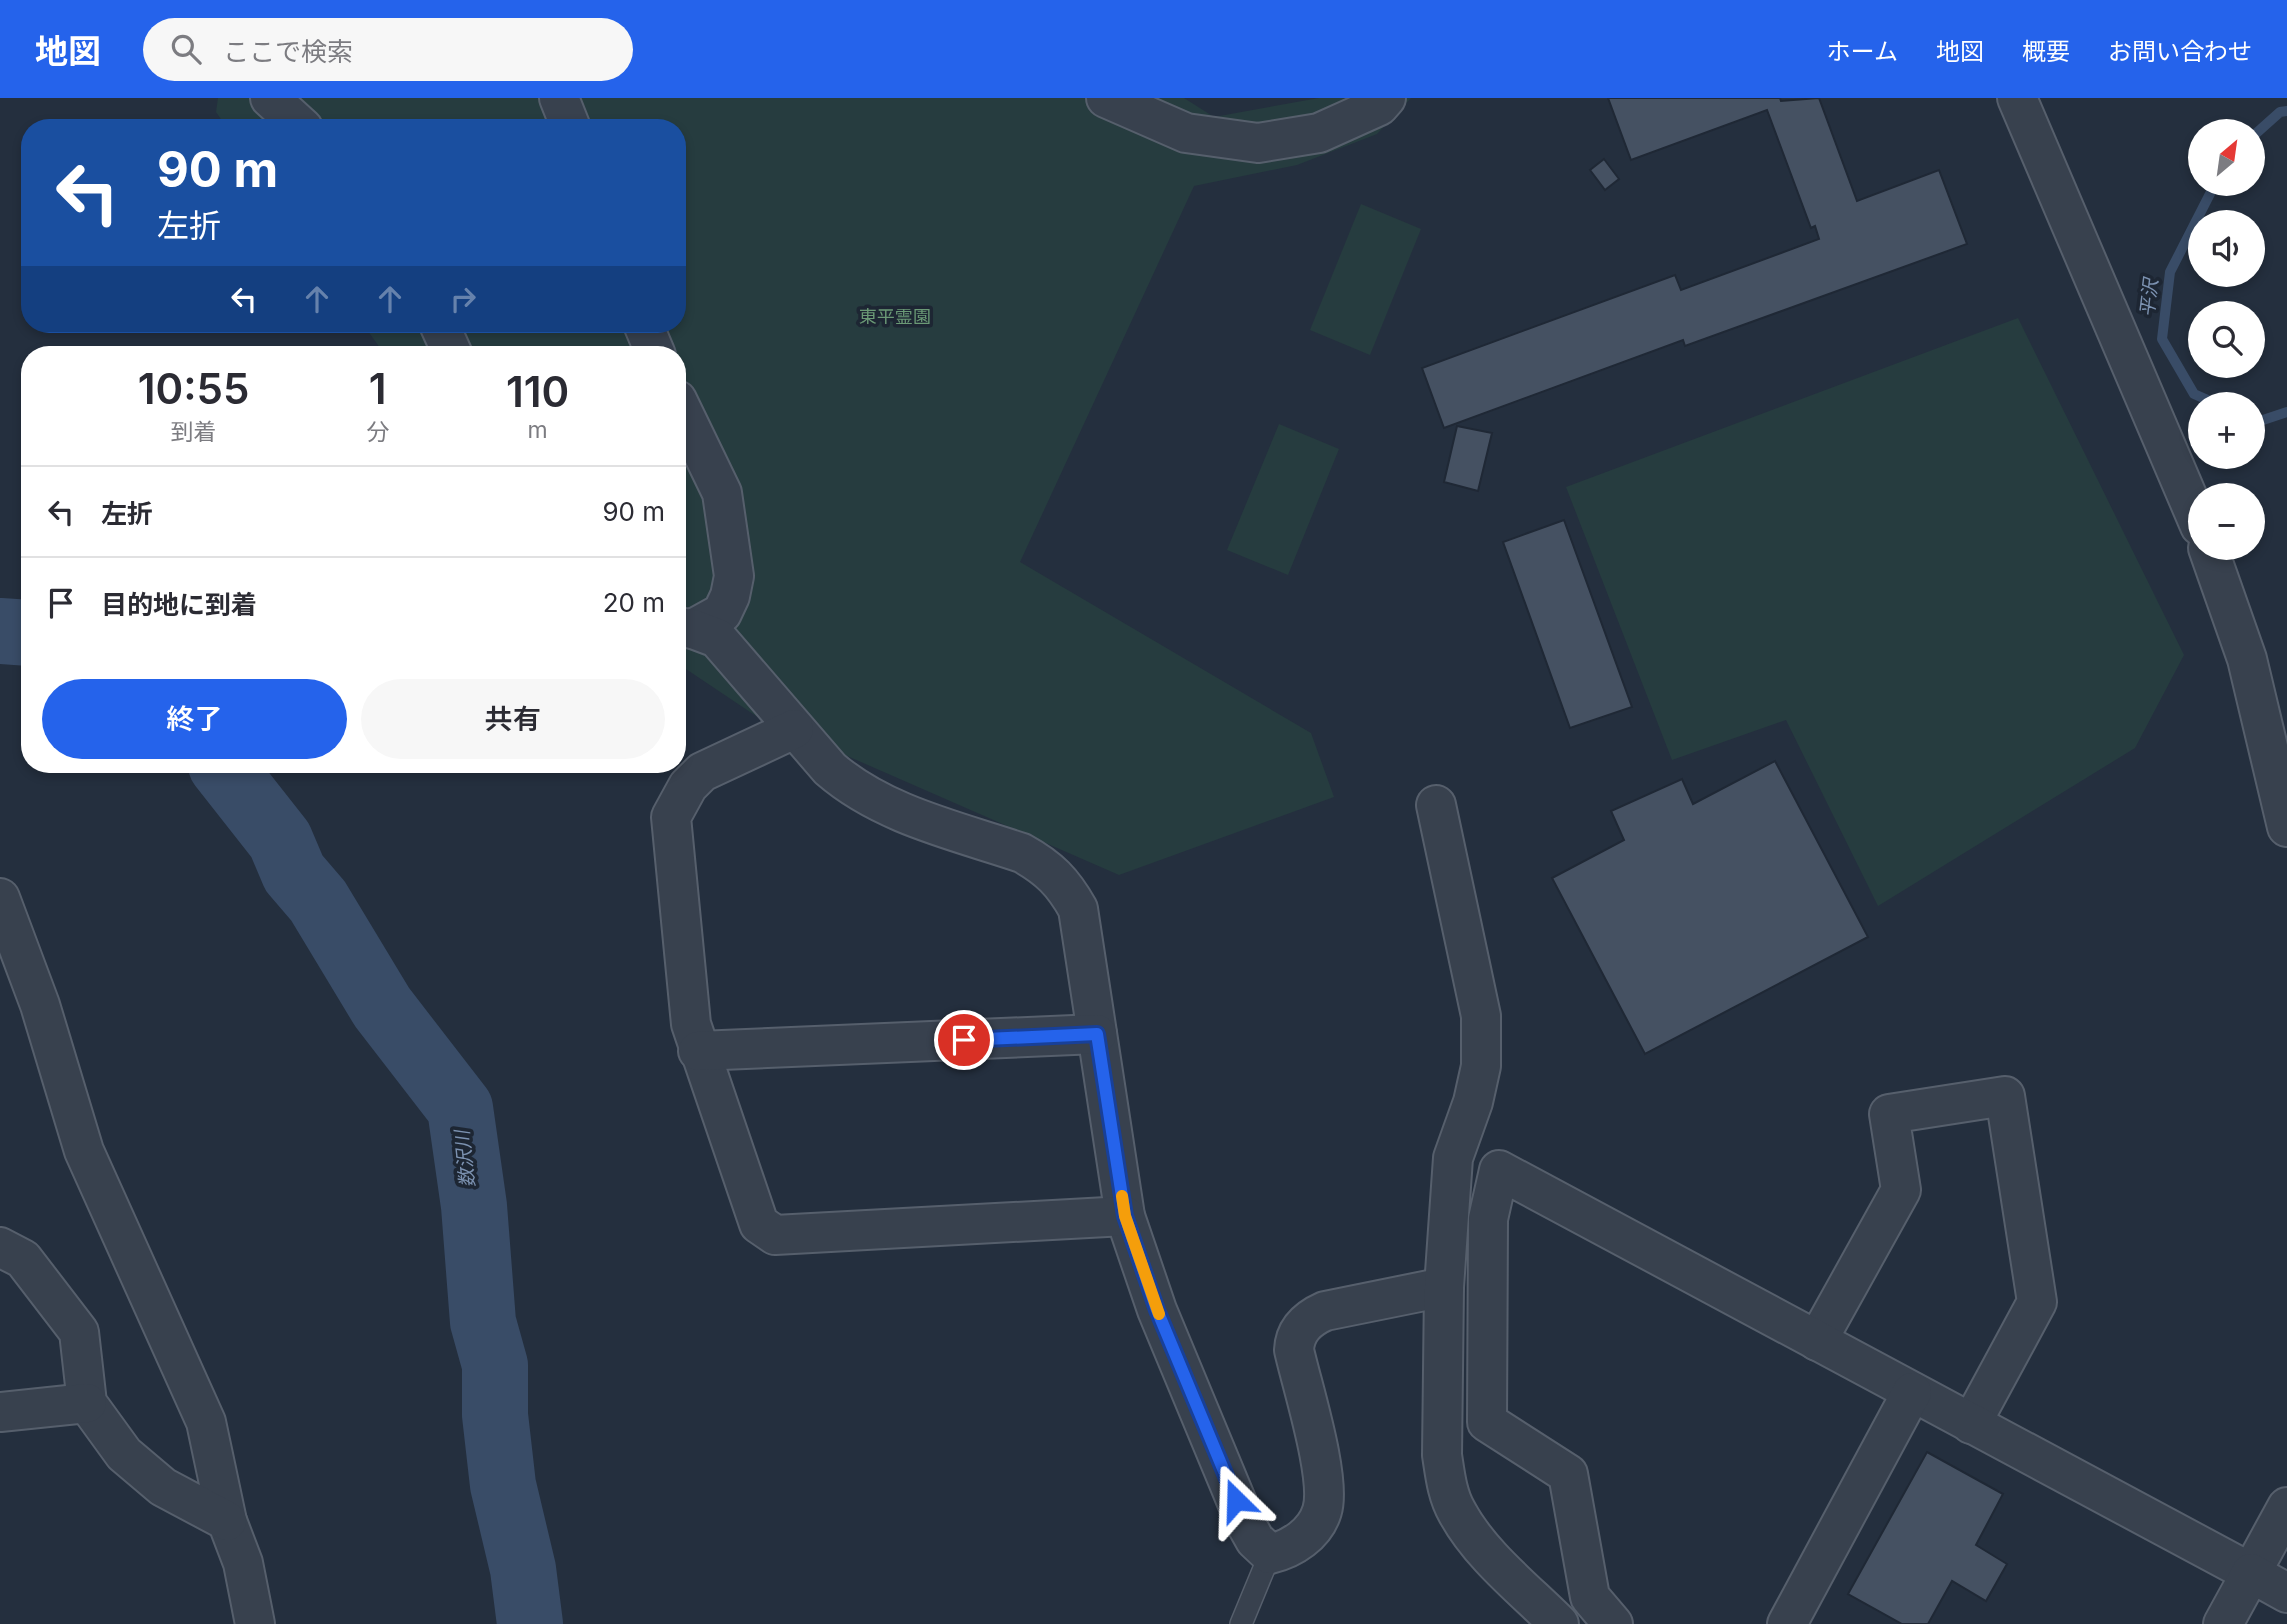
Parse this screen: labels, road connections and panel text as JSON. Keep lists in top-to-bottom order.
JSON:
{
  "water": ["平沢", "数沢川"],
  "parks": ["東平霊園"],
  "north": "top right",
  "page": {
    "header": "地図",
    "search": "ここで検索",
    "nav": [
      "ホーム",
      "地図",
      "概要",
      "お問い合わせ"
    ],
    "map_buttons": ["+", "−"],
    "turn": ["90 m", "左折"],
    "eta": [
      "10:55",
      "到着",
      "1",
      "分",
      "110",
      "m"
    ],
    "list": [
      {
        "name": "左折",
        "value": "90 m"
      },
      {
        "name": "目的地に到着",
        "value": "20 m"
      }
    ],
    "buttons": ["終了", "共有"]
  }
}
